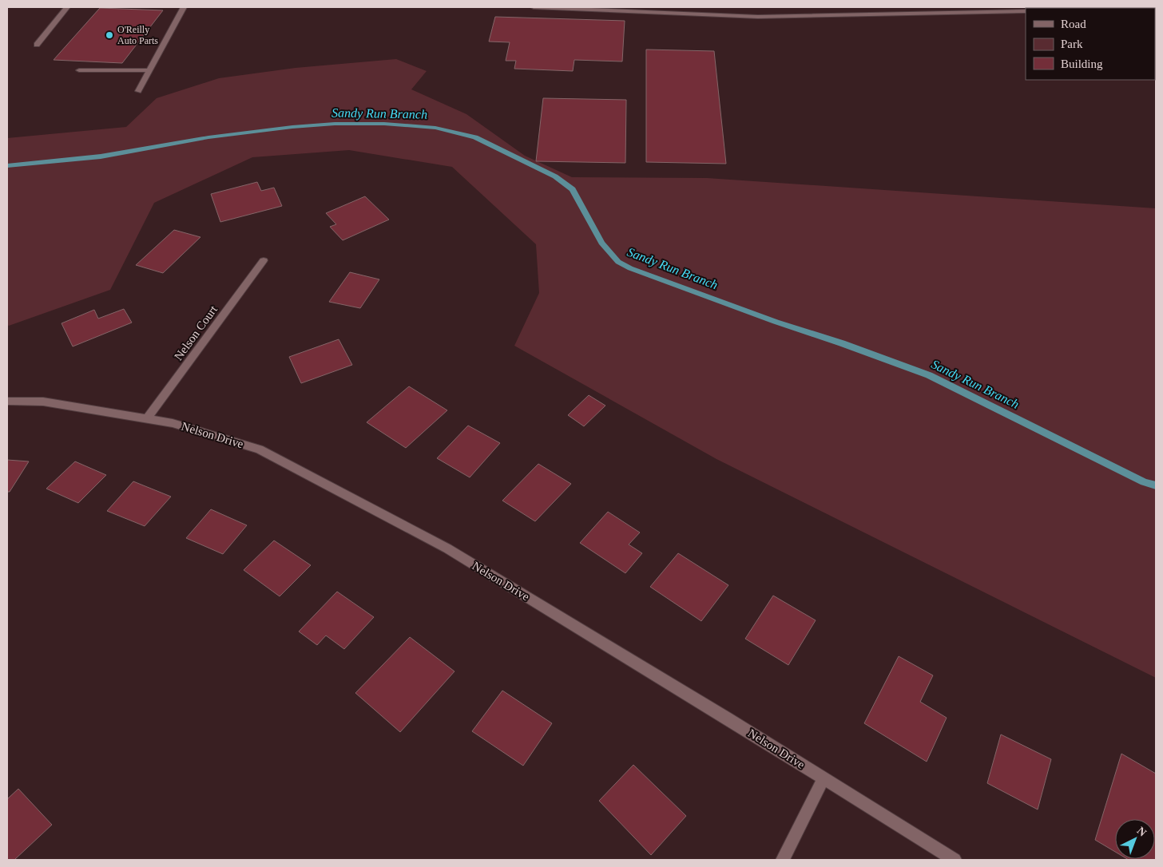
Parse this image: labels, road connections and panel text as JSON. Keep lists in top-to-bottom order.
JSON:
{
  "streets": {
    "street": ["Nelson Court", "Nelson Drive"]
  },
  "crossings": [
    ["Nelson Court", "Nelson Drive"]
  ],
  "water": ["Sandy Run Branch"],
  "places": ["O'Reilly Auto Parts"],
  "legend": ["Road", "Park", "Building"],
  "north": "top right"
}
